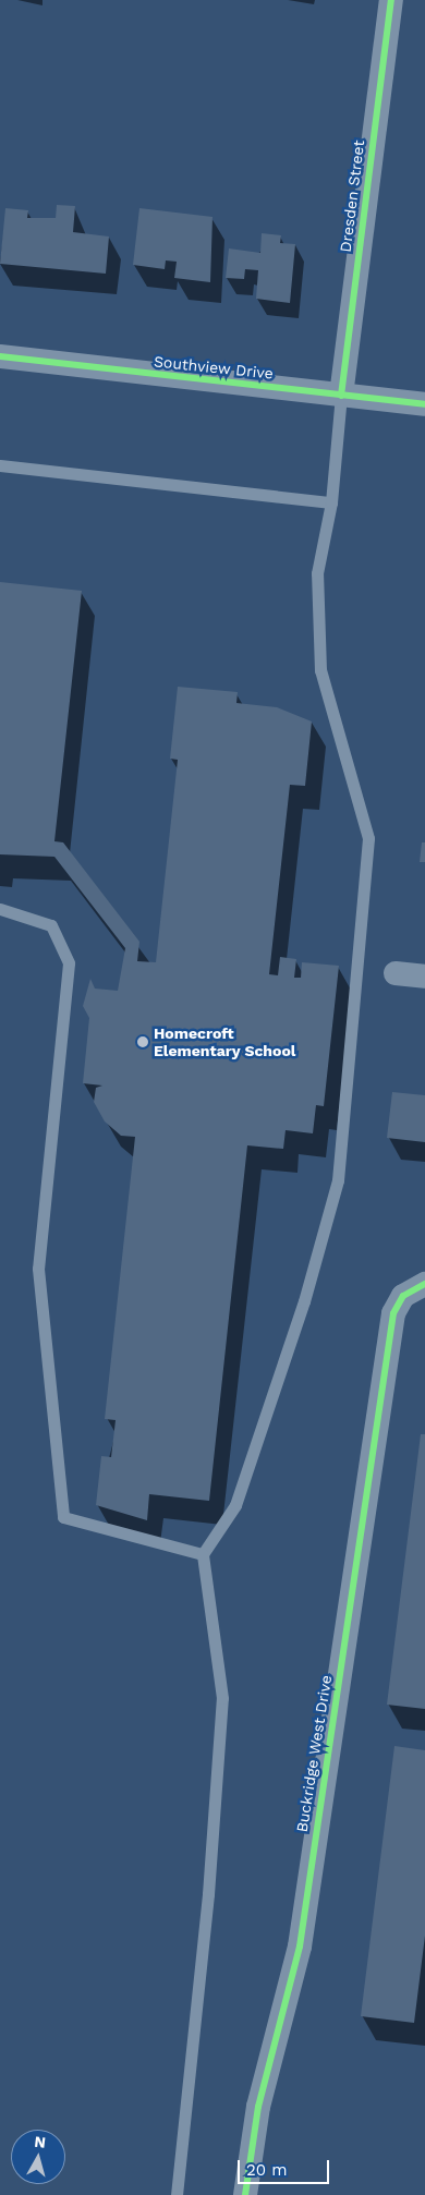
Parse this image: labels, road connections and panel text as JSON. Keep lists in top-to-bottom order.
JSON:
{
  "streets": {
    "street": ["Dresden Street", "Southview Drive", "Buckridge West Drive"]
  },
  "crossings": [
    ["Dresden Street", "Southview Drive"]
  ],
  "places": ["Homecroft Elementary School"],
  "scale_bar": "20 m",
  "north": "top"
}
